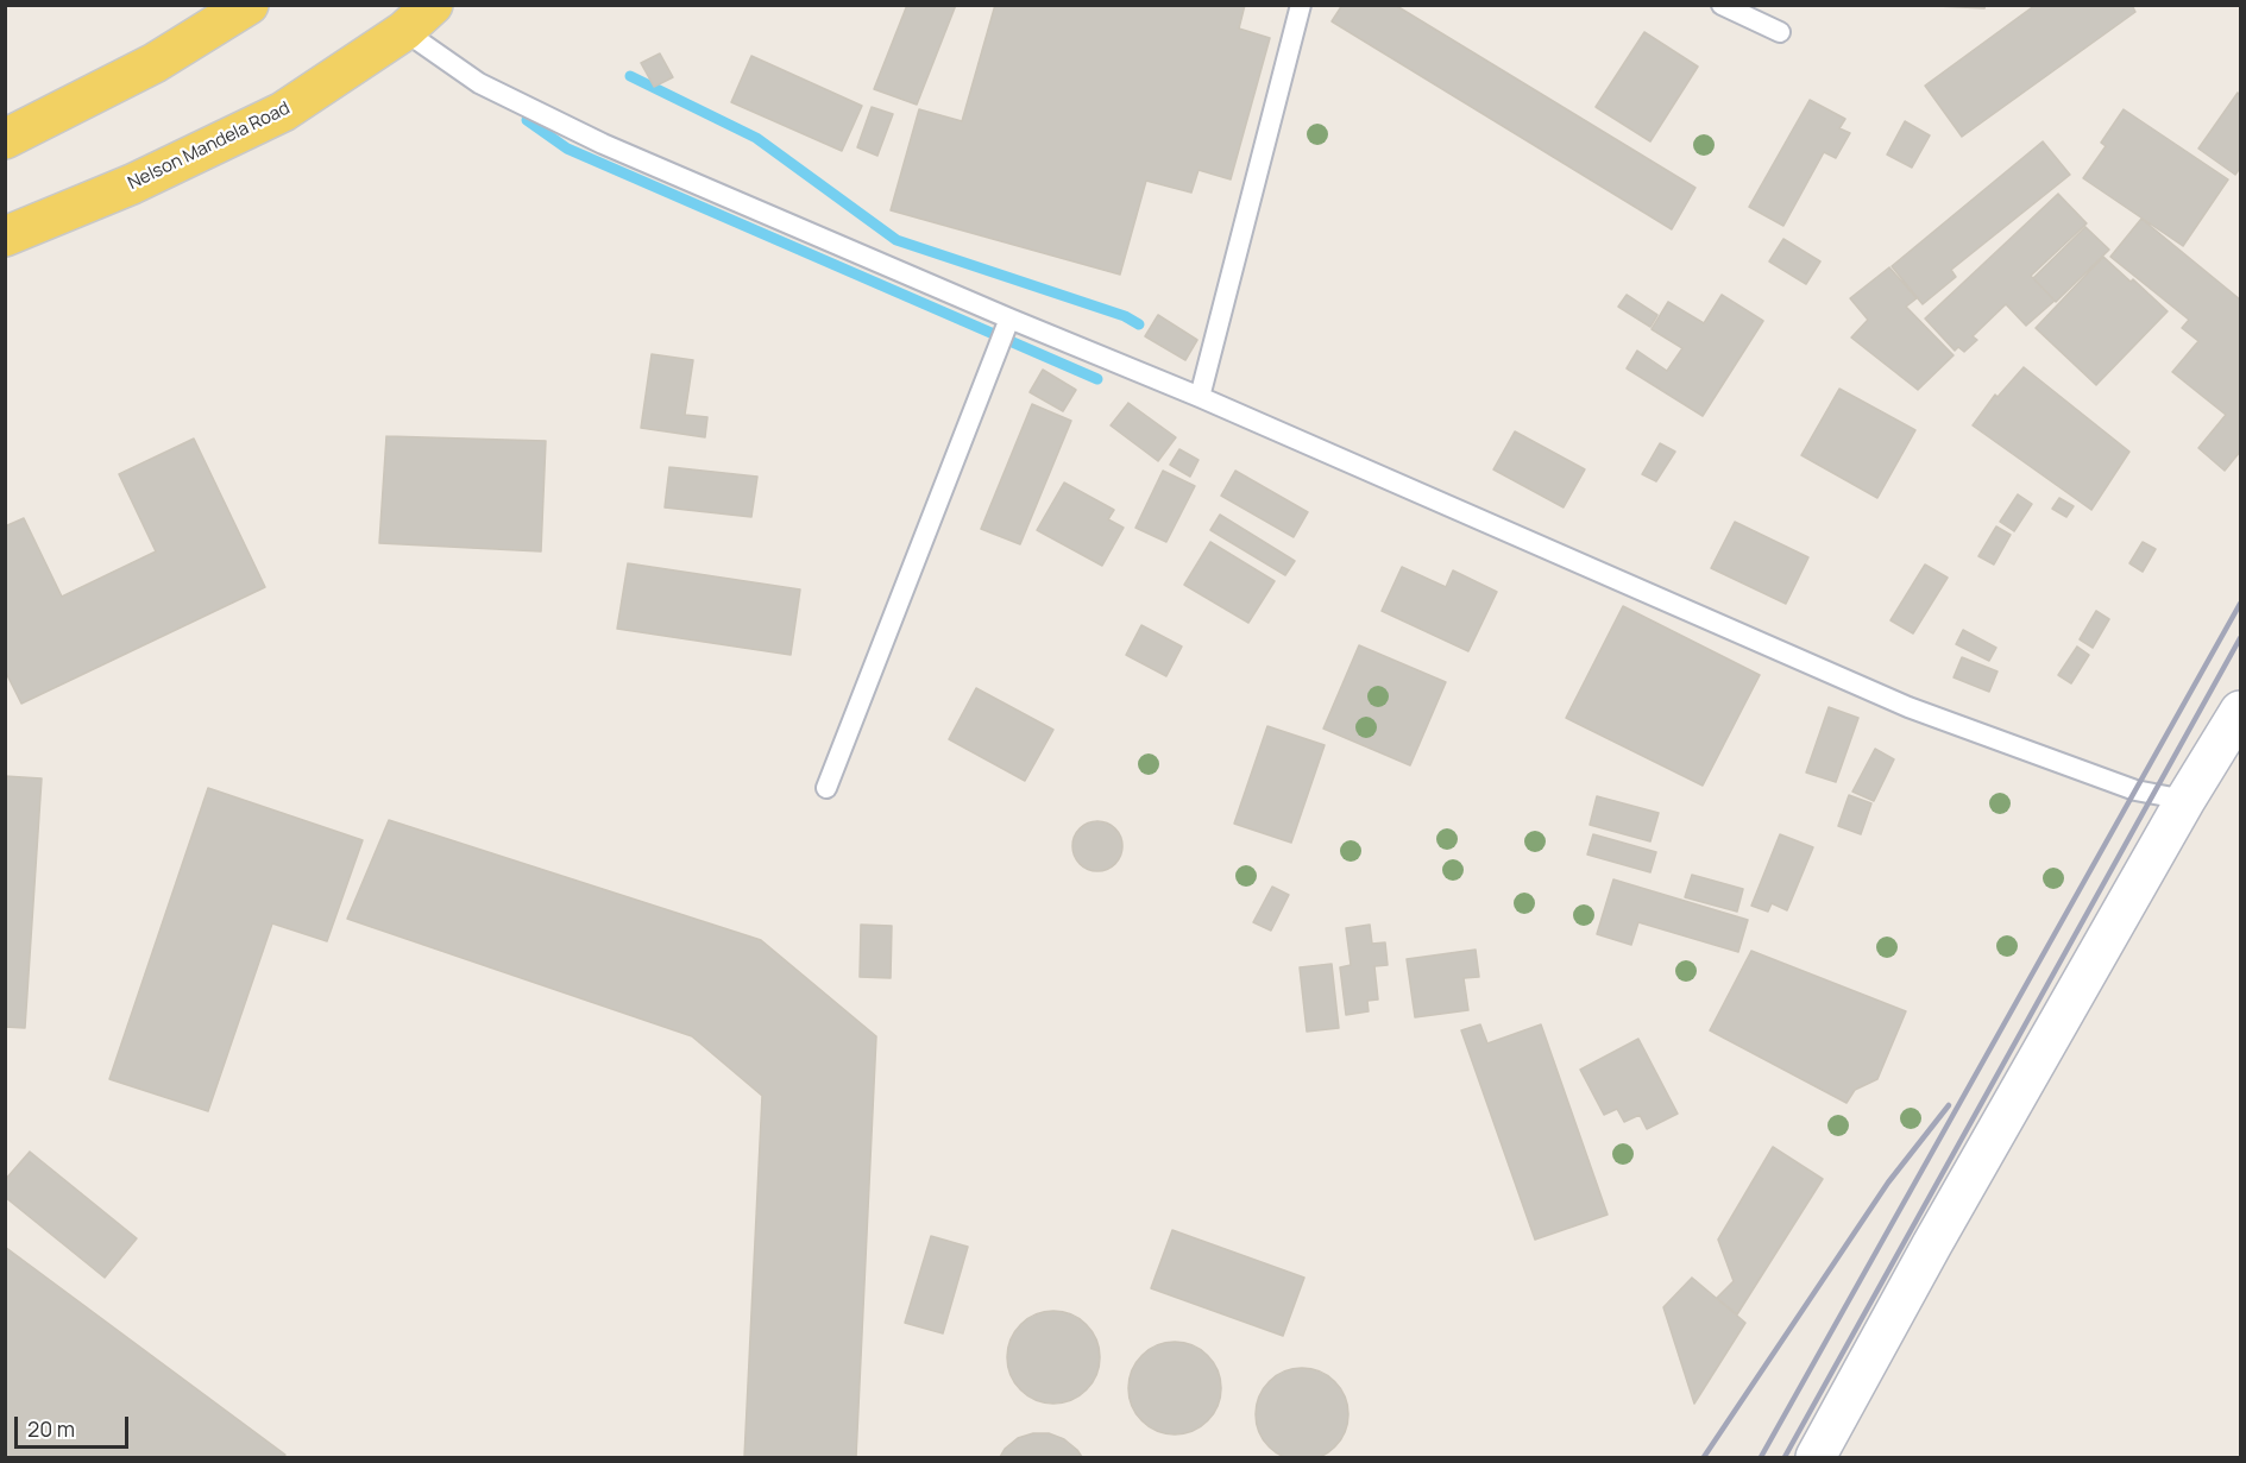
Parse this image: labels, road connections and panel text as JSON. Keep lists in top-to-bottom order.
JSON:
{
  "streets": {
    "main road": ["Nelson Mandela Road"]
  },
  "scale_bar": "20 m"
}
